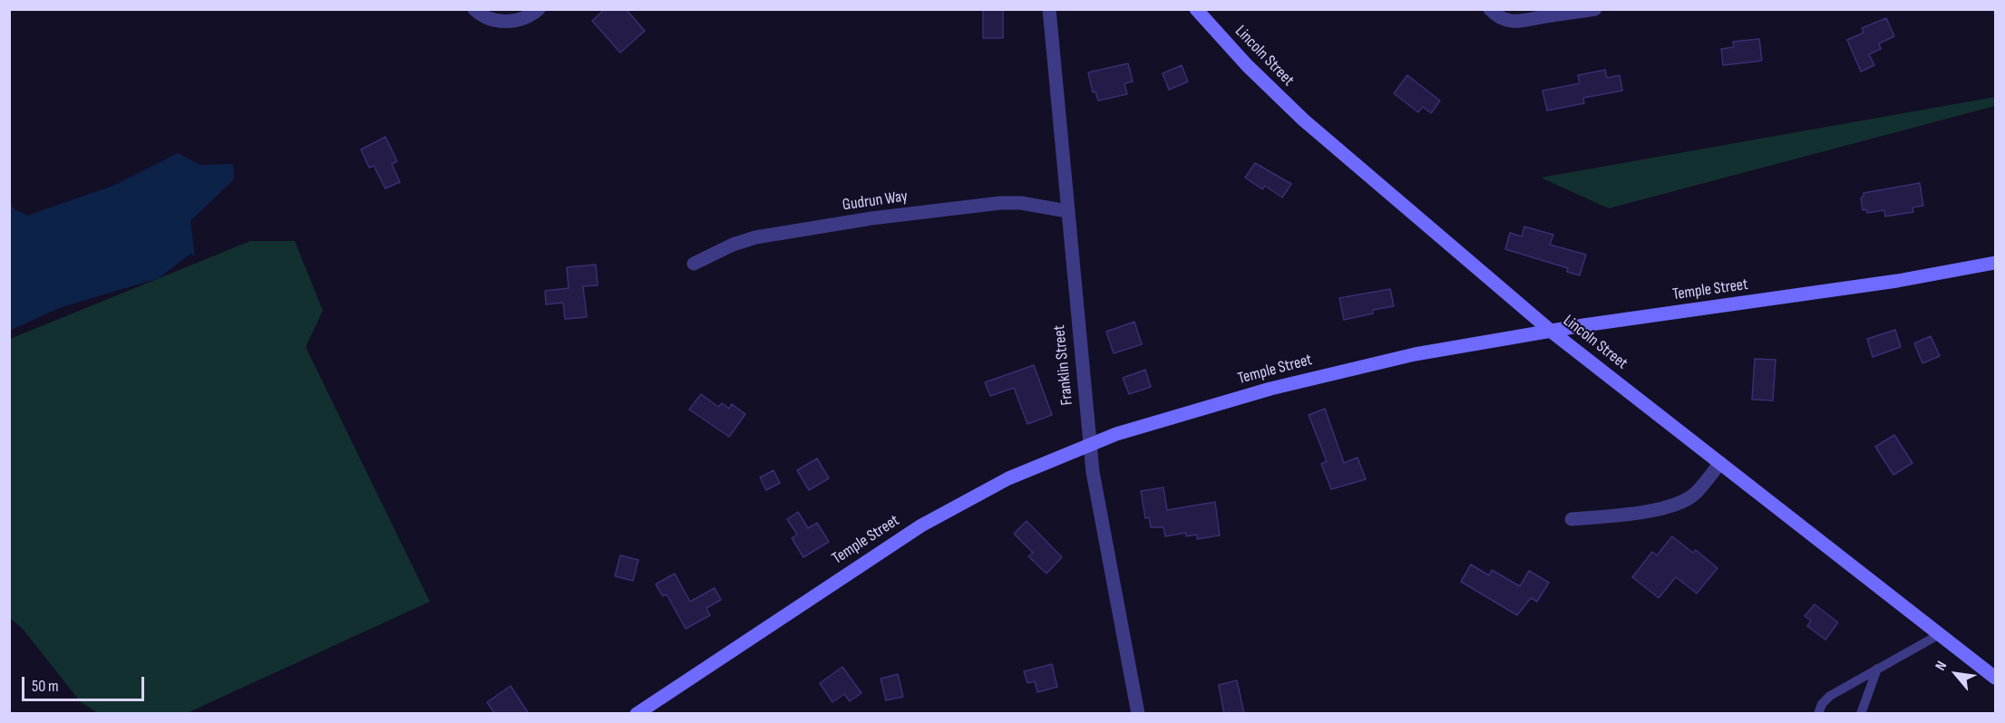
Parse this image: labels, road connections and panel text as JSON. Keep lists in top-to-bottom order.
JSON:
{
  "streets": {
    "main road": ["Lincoln Street", "Temple Street"],
    "street": ["Gudrun Way", "Franklin Street"]
  },
  "crossings": [
    ["Lincoln Street", "Temple Street"],
    ["Gudrun Way", "Franklin Street"],
    ["Temple Street", "Franklin Street"]
  ],
  "scale_bar": "50 m",
  "north": "top left"
}
